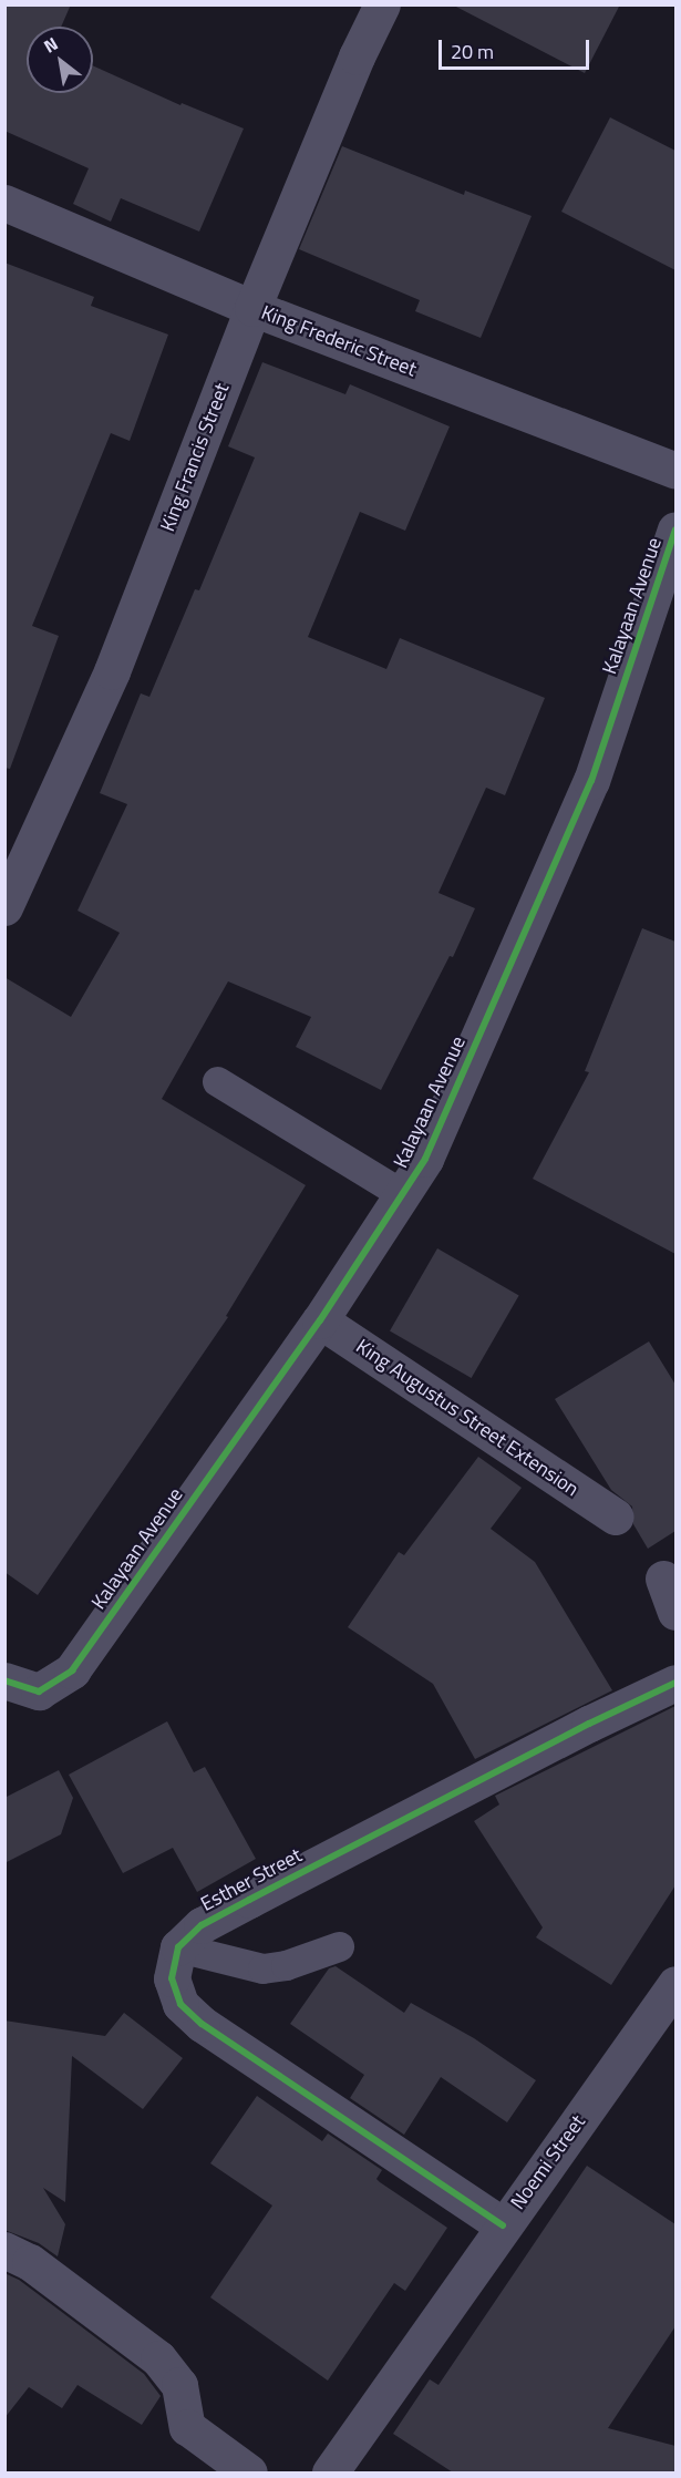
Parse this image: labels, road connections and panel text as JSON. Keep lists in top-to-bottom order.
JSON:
{
  "streets": {
    "street": [
      "King Frederic Street",
      "King Francis Street",
      "Kalayaan Avenue",
      "King Augustus Street Extension",
      "Esther Street",
      "Noemi Street"
    ]
  },
  "crossings": [
    ["King Frederic Street", "King Francis Street"],
    ["Kalayaan Avenue", "King Augustus Street Extension"]
  ],
  "scale_bar": "20 m",
  "north": "top left"
}
